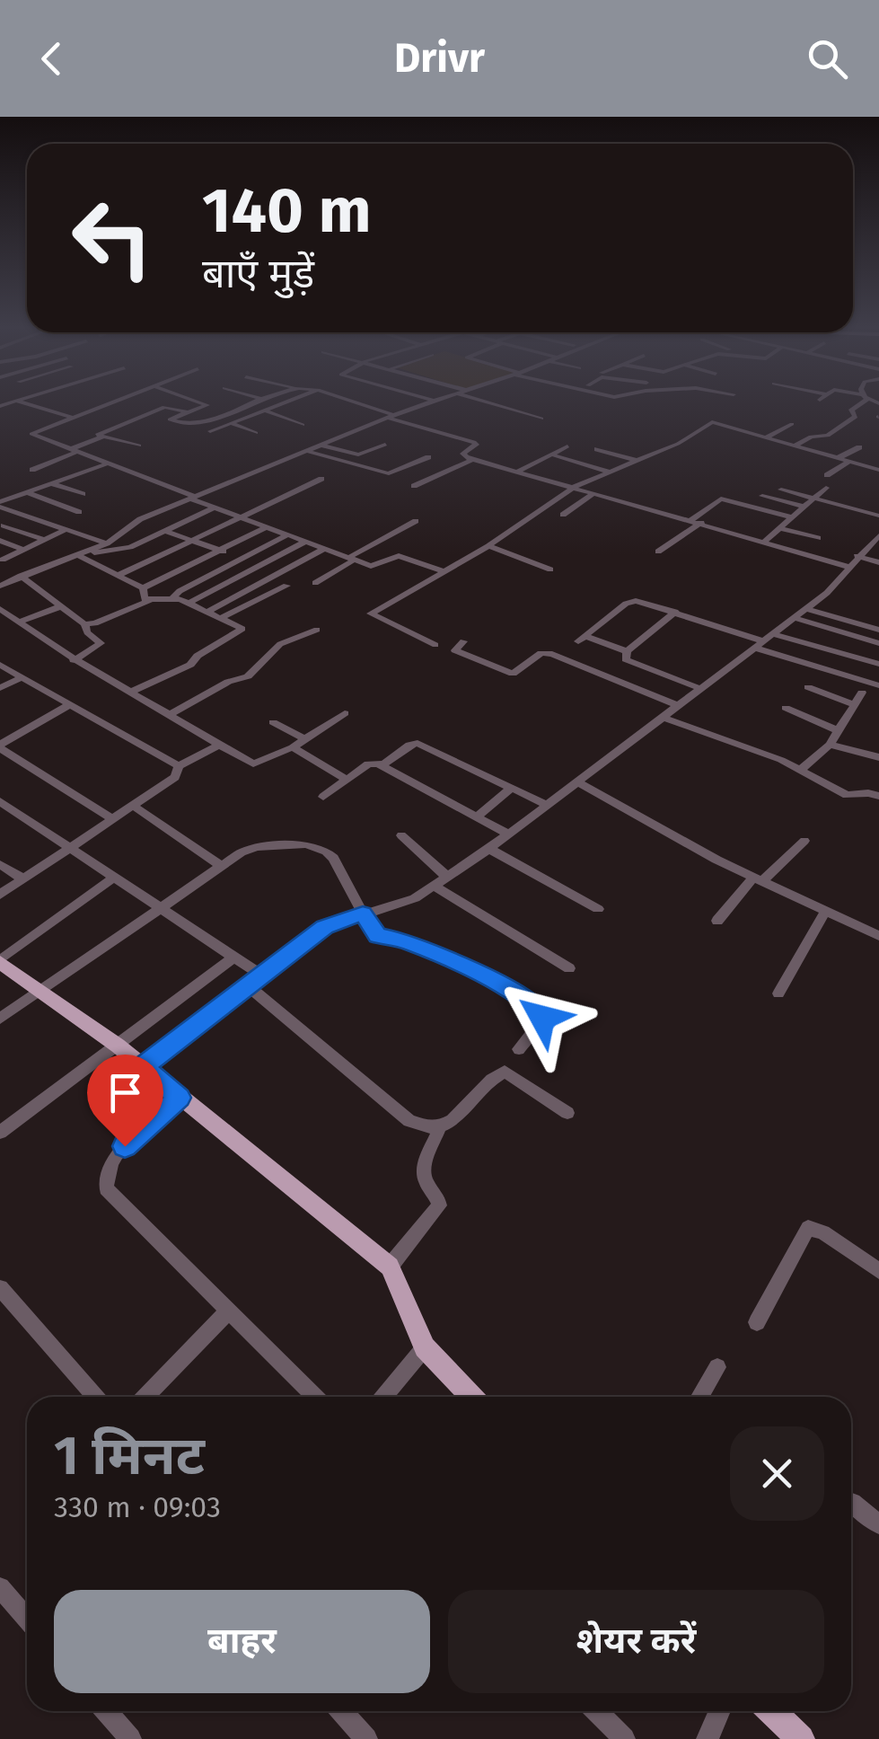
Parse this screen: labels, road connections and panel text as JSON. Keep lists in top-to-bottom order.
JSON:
{
  "page": {
    "header": "Drivr",
    "turn": ["140 m", "बाएँ मुड़ें"],
    "heading": ["1 मिनट", "330 m · 09:03"],
    "buttons": ["बाहर", "शेयर करें"]
  }
}
